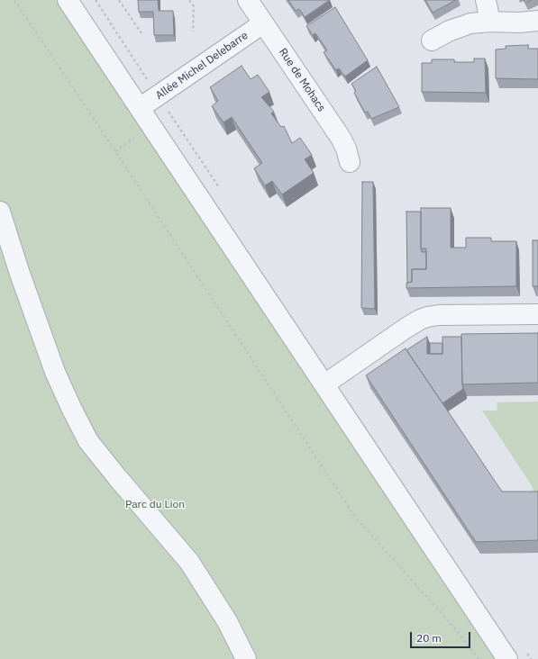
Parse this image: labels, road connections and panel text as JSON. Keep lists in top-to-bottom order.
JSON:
{
  "streets": {
    "street": ["Allée Michel Delebarre", "Rue de Mohacs"]
  },
  "crossings": [
    ["Allée Michel Delebarre", "Rue de Mohacs"]
  ],
  "parks": ["Parc du Lion"],
  "scale_bar": "20 m"
}
